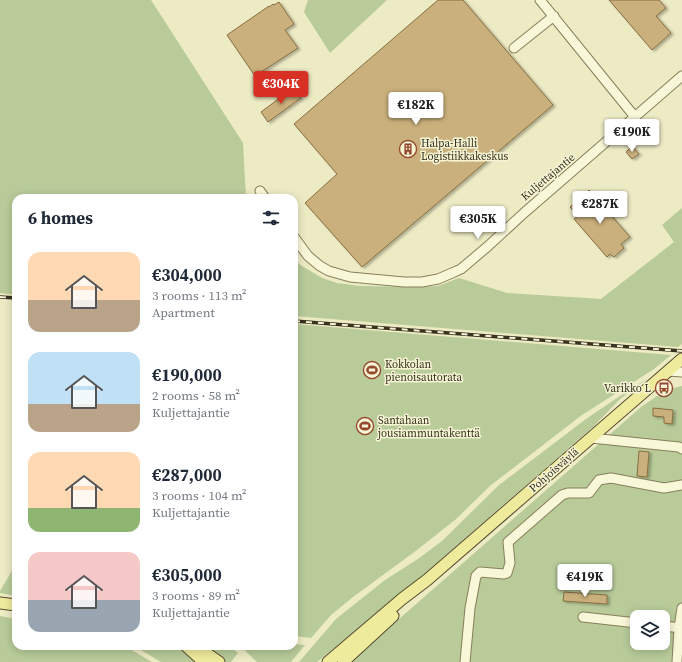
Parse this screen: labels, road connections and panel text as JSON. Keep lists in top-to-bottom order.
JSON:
{
  "streets": {
    "main road": ["Pohjoisväylä"],
    "street": ["Kuljettajantie"]
  },
  "places": {
    "building": ["Halpa-Halli Logistiikkakeskus"],
    "sports": ["Kokkolan pienoisautorata", "Santahaan jousiammuntakenttä"],
    "bus stop": ["Varikko L"]
  },
  "page": {
    "price": [
      "€304K",
      "€182K",
      "€190K",
      "€287K",
      "€305K",
      "€419K"
    ],
    "heading": "6 homes",
    "list": [
      {
        "name": "€304,000",
        "note": "3 rooms · 113 m² · Apartment"
      },
      {
        "name": "€190,000",
        "note": "2 rooms · 58 m² · Kuljettajantie"
      },
      {
        "name": "€287,000",
        "note": "3 rooms · 104 m² · Kuljettajantie"
      },
      {
        "name": "€305,000",
        "note": "3 rooms · 89 m² · Kuljettajantie"
      }
    ]
  }
}
